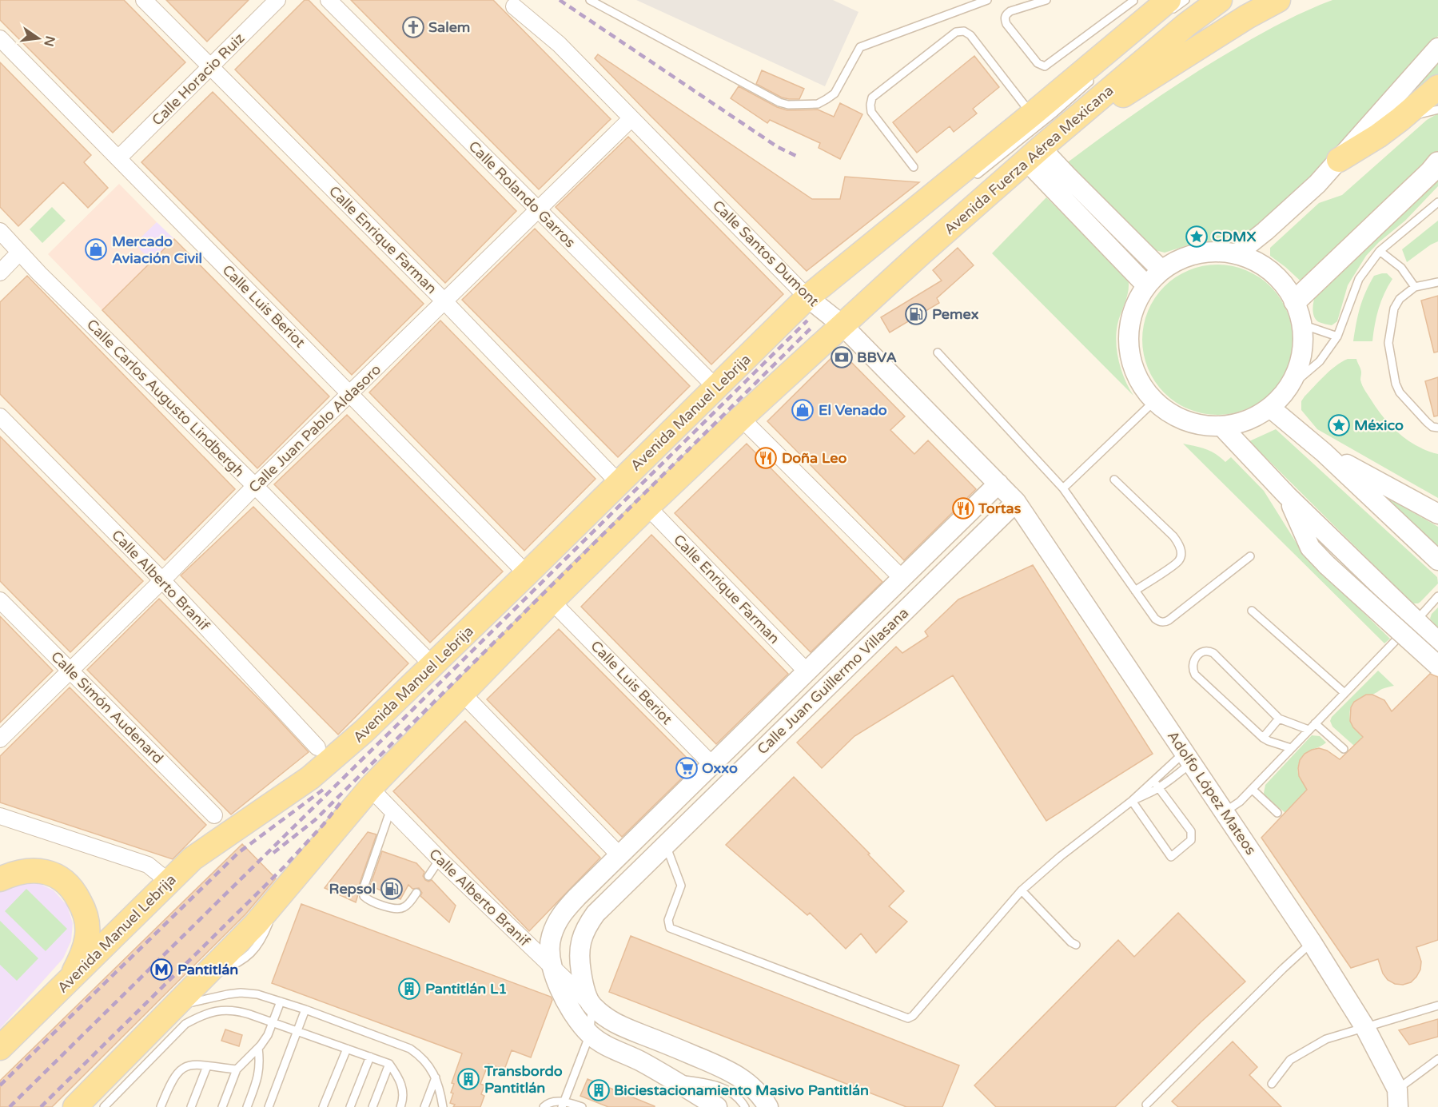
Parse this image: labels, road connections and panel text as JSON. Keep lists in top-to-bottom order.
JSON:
{
  "streets": {
    "main road": ["Avenida Fuerza Aérea Mexicana", "Avenida Manuel Lebrija"],
    "street": [
      "Calle Horacio Ruiz",
      "Calle Rolando Garros",
      "Calle Enrique Farman",
      "Calle Santos Dumont",
      "Calle Luis Beriot",
      "Calle Carlos Augusto Lindbergh",
      "Calle Juan Pablo Aldasoro",
      "Calle Alberto Branif",
      "Calle Juan Guillermo Villasana",
      "Calle Simón Audenard",
      "Adolfo López Mateos"
    ]
  },
  "crossings": [
    ["Calle Horacio Ruiz", "Calle Enrique Farman"],
    ["Calle Horacio Ruiz", "Calle Luis Beriot"],
    ["Avenida Fuerza Aérea Mexicana", "Calle Santos Dumont"],
    ["Calle Rolando Garros", "Avenida Manuel Lebrija"],
    ["Calle Rolando Garros", "Calle Juan Pablo Aldasoro"],
    ["Calle Enrique Farman", "Avenida Manuel Lebrija"],
    ["Calle Enrique Farman", "Calle Juan Pablo Aldasoro"],
    ["Calle Enrique Farman", "Calle Juan Guillermo Villasana"],
    ["Calle Santos Dumont", "Avenida Manuel Lebrija"],
    ["Calle Santos Dumont", "Calle Juan Pablo Aldasoro"],
    ["Calle Santos Dumont", "Calle Juan Guillermo Villasana"],
    ["Calle Santos Dumont", "Adolfo López Mateos"],
    ["Calle Luis Beriot", "Avenida Manuel Lebrija"],
    ["Calle Luis Beriot", "Calle Juan Pablo Aldasoro"],
    ["Calle Luis Beriot", "Calle Juan Guillermo Villasana"],
    ["Calle Carlos Augusto Lindbergh", "Avenida Manuel Lebrija"],
    ["Calle Carlos Augusto Lindbergh", "Calle Juan Pablo Aldasoro"],
    ["Calle Juan Pablo Aldasoro", "Calle Alberto Branif"],
    ["Calle Juan Pablo Aldasoro", "Calle Simón Audenard"],
    ["Calle Alberto Branif", "Calle Juan Guillermo Villasana"],
    ["Calle Juan Guillermo Villasana", "Adolfo López Mateos"]
  ],
  "places": {
    "church": ["Salem"],
    "place": ["CDMX", "México"],
    "shop": ["Mercado Aviación Civil", "El Venado"],
    "fuel station": ["Pemex", "Repsol"],
    "bank": ["BBVA"],
    "restaurant": ["Doña Leo", "Tortas"],
    "supermarket": ["Oxxo"],
    "metro station": ["Pantitlán"],
    "building": ["Pantitlán L1", "Transbordo Pantitlán", "Biciestacionamiento Masivo Pantitlán"]
  },
  "north": "right"
}
